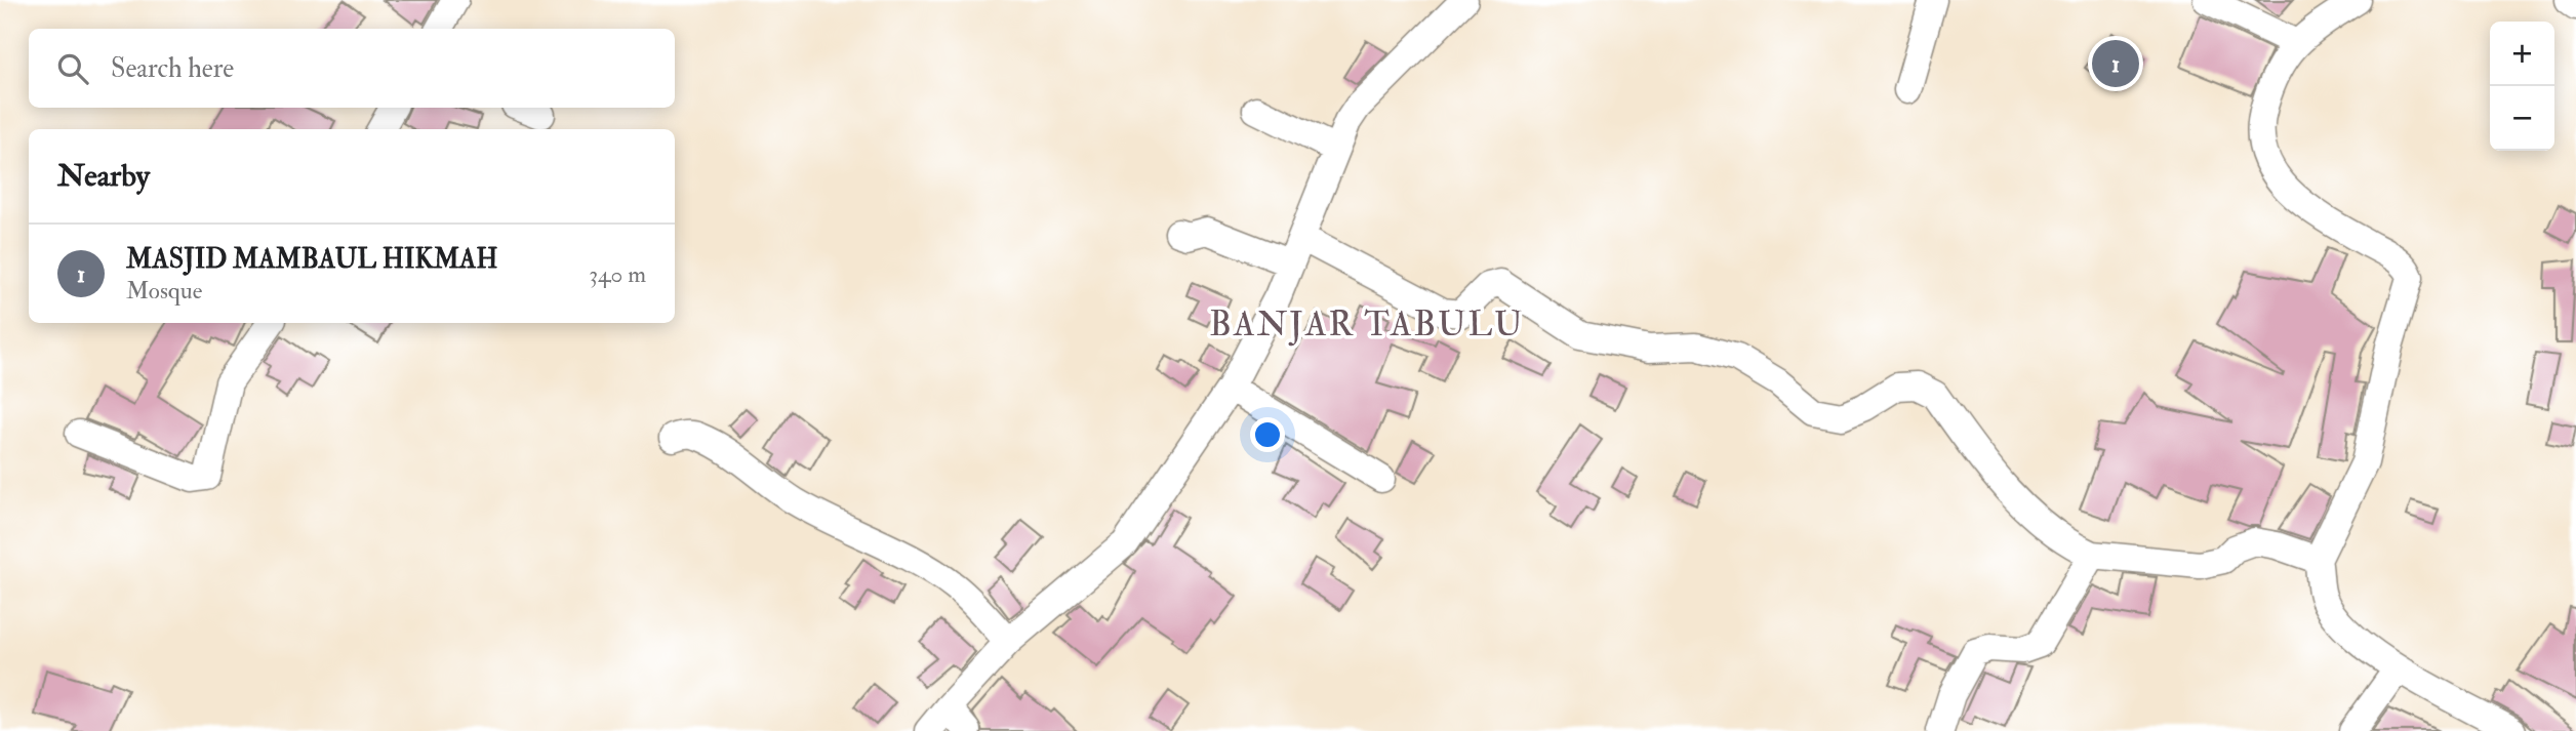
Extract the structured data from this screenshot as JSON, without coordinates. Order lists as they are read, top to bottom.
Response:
{
  "districts": ["BANJAR TABULU"],
  "page": {
    "map_buttons": ["+", "−"],
    "search": "Search here",
    "pins": "1",
    "heading": "Nearby",
    "list": [
      {
        "mark": "1",
        "name": "MASJID MAMBAUL HIKMAH",
        "note": "Mosque",
        "value": "340 m"
      }
    ]
  }
}
